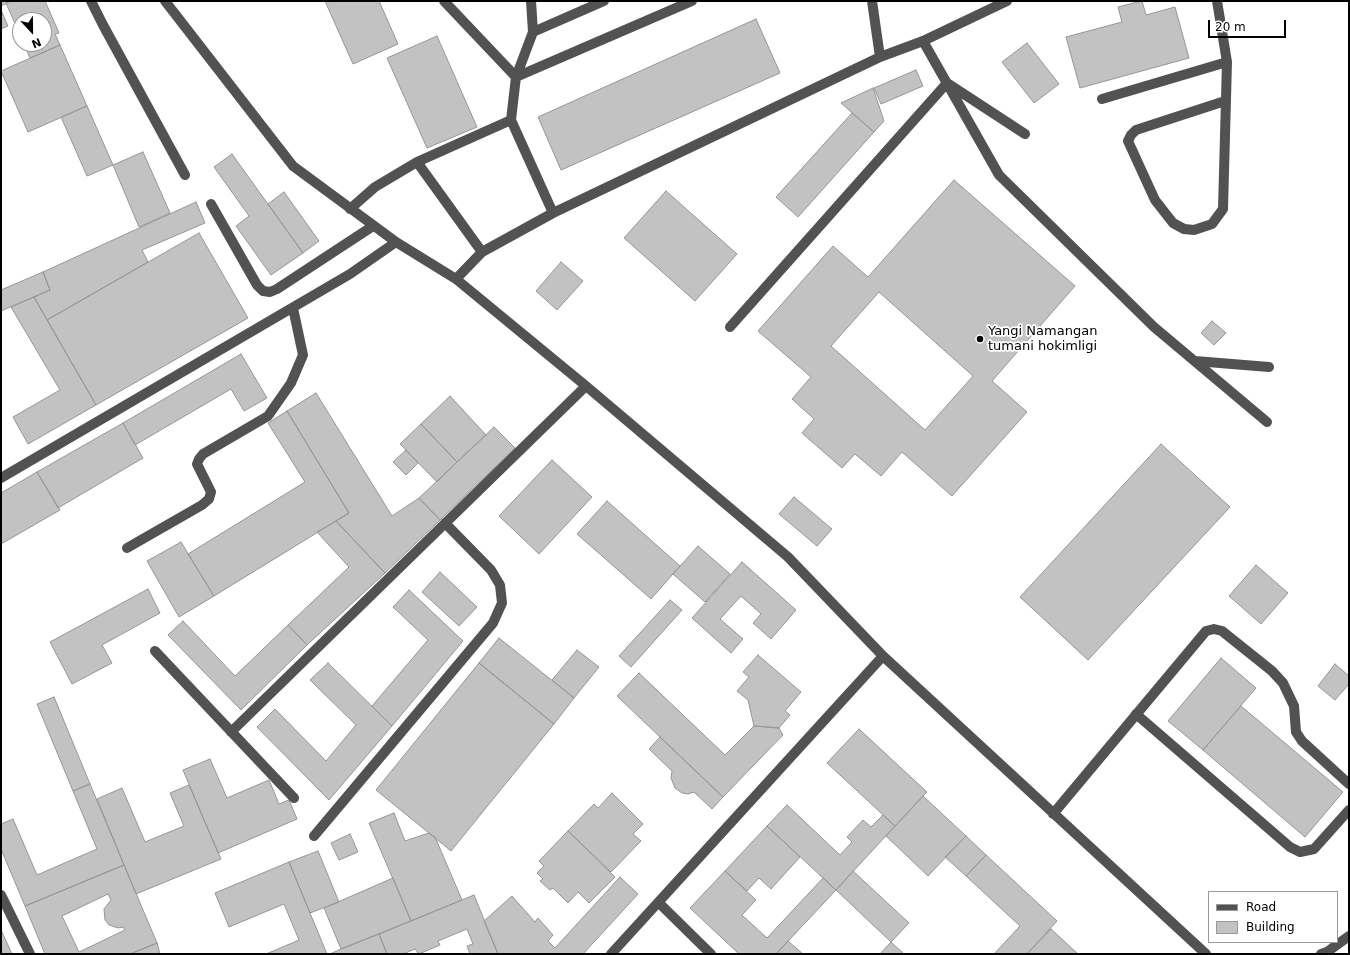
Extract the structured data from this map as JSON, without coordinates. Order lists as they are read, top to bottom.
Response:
{
  "places": ["Yangi Namangan tumani hokimligi"],
  "legend": ["Road", "Building"],
  "scale_bar": "20 m",
  "north": "bottom"
}
